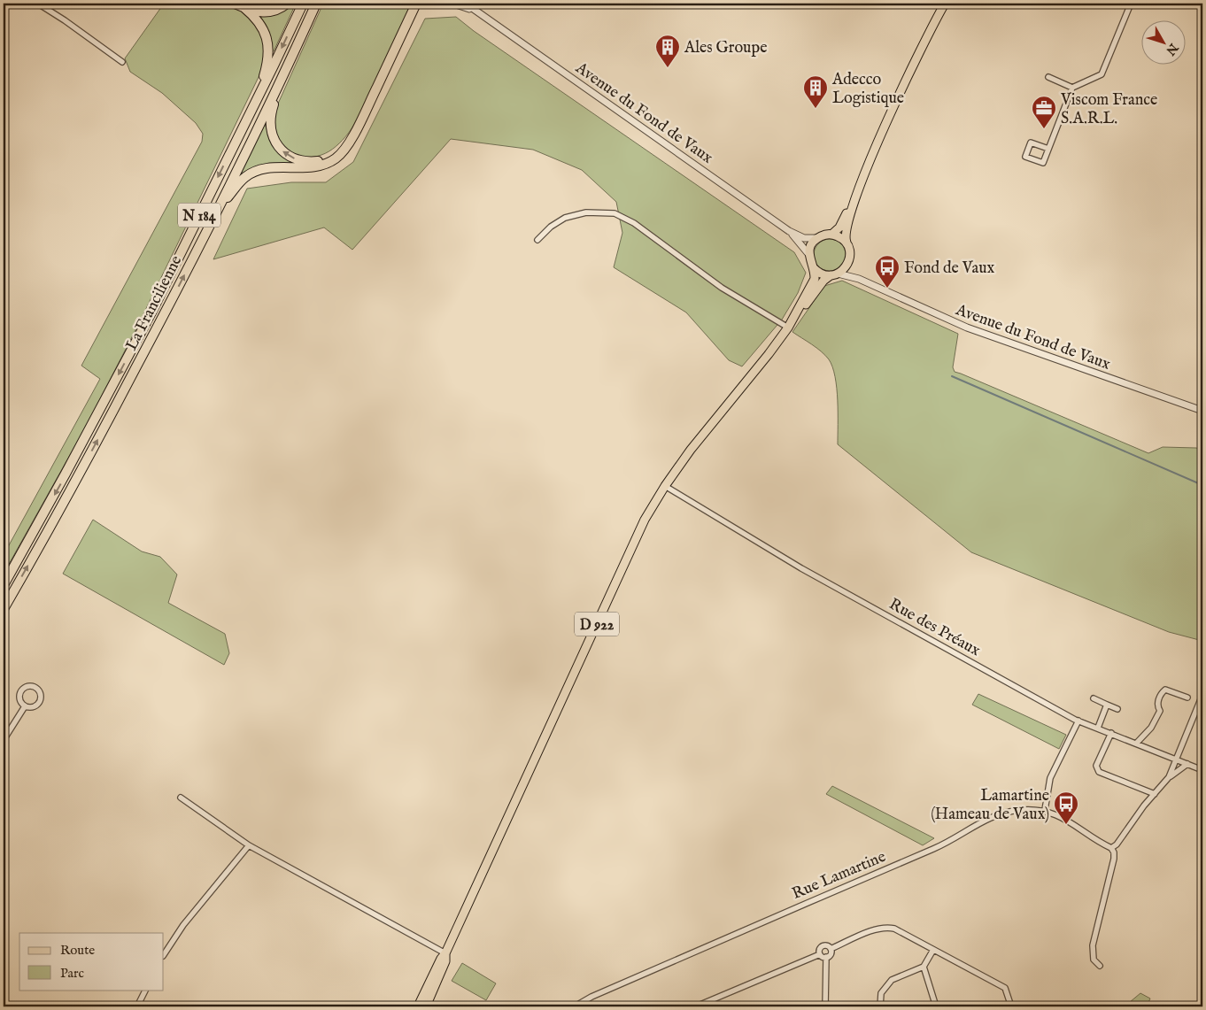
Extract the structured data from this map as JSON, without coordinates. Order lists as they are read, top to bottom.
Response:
{
  "streets": {
    "highway": ["N 184", "La Francilienne"],
    "main road": ["D 922"],
    "street": ["Avenue du Fond de Vaux", "Rue des Préaux", "Rue Lamartine"]
  },
  "crossings": [
    ["Avenue du Fond de Vaux", "D 922"],
    ["D 922", "Rue des Préaux"]
  ],
  "places": {
    "building": ["Ales Groupe", "Adecco Logistique"],
    "office": ["Viscom France S.A.R.L."],
    "bus stop": ["Fond de Vaux", "Lamartine (Hameau de Vaux)"]
  },
  "legend": ["Route", "Parc"],
  "north": "bottom right"
}
